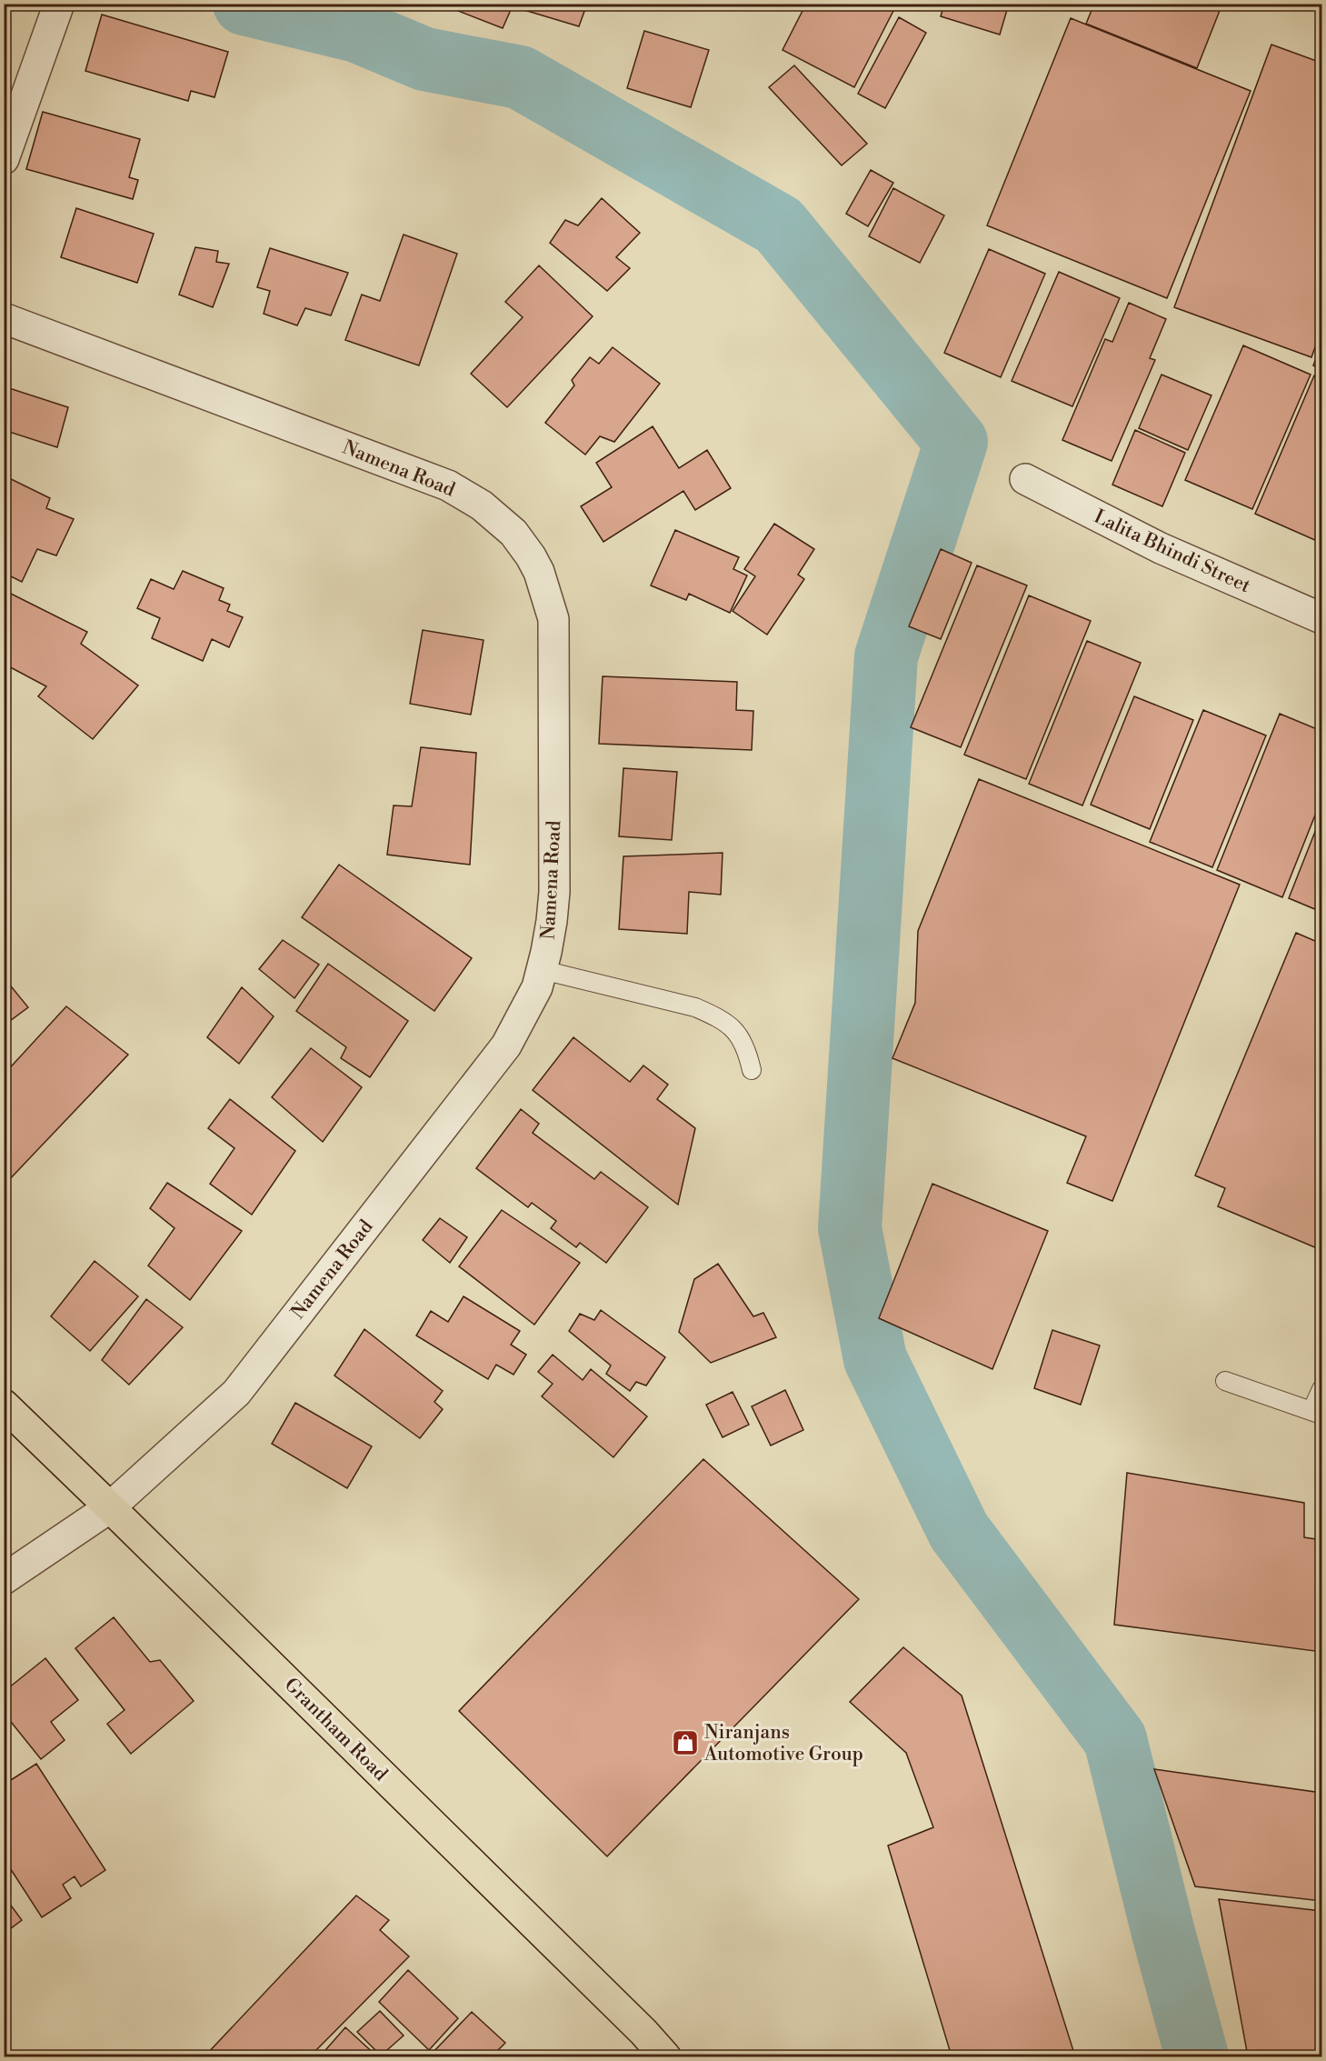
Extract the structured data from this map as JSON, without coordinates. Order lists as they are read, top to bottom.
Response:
{
  "streets": {
    "main road": ["Grantham Road"],
    "street": ["Namena Road", "Lalita Bhindi Street"]
  },
  "crossings": [
    ["Namena Road", "Grantham Road"]
  ],
  "places": {
    "shop": ["Niranjans Automotive Group"]
  }
}
